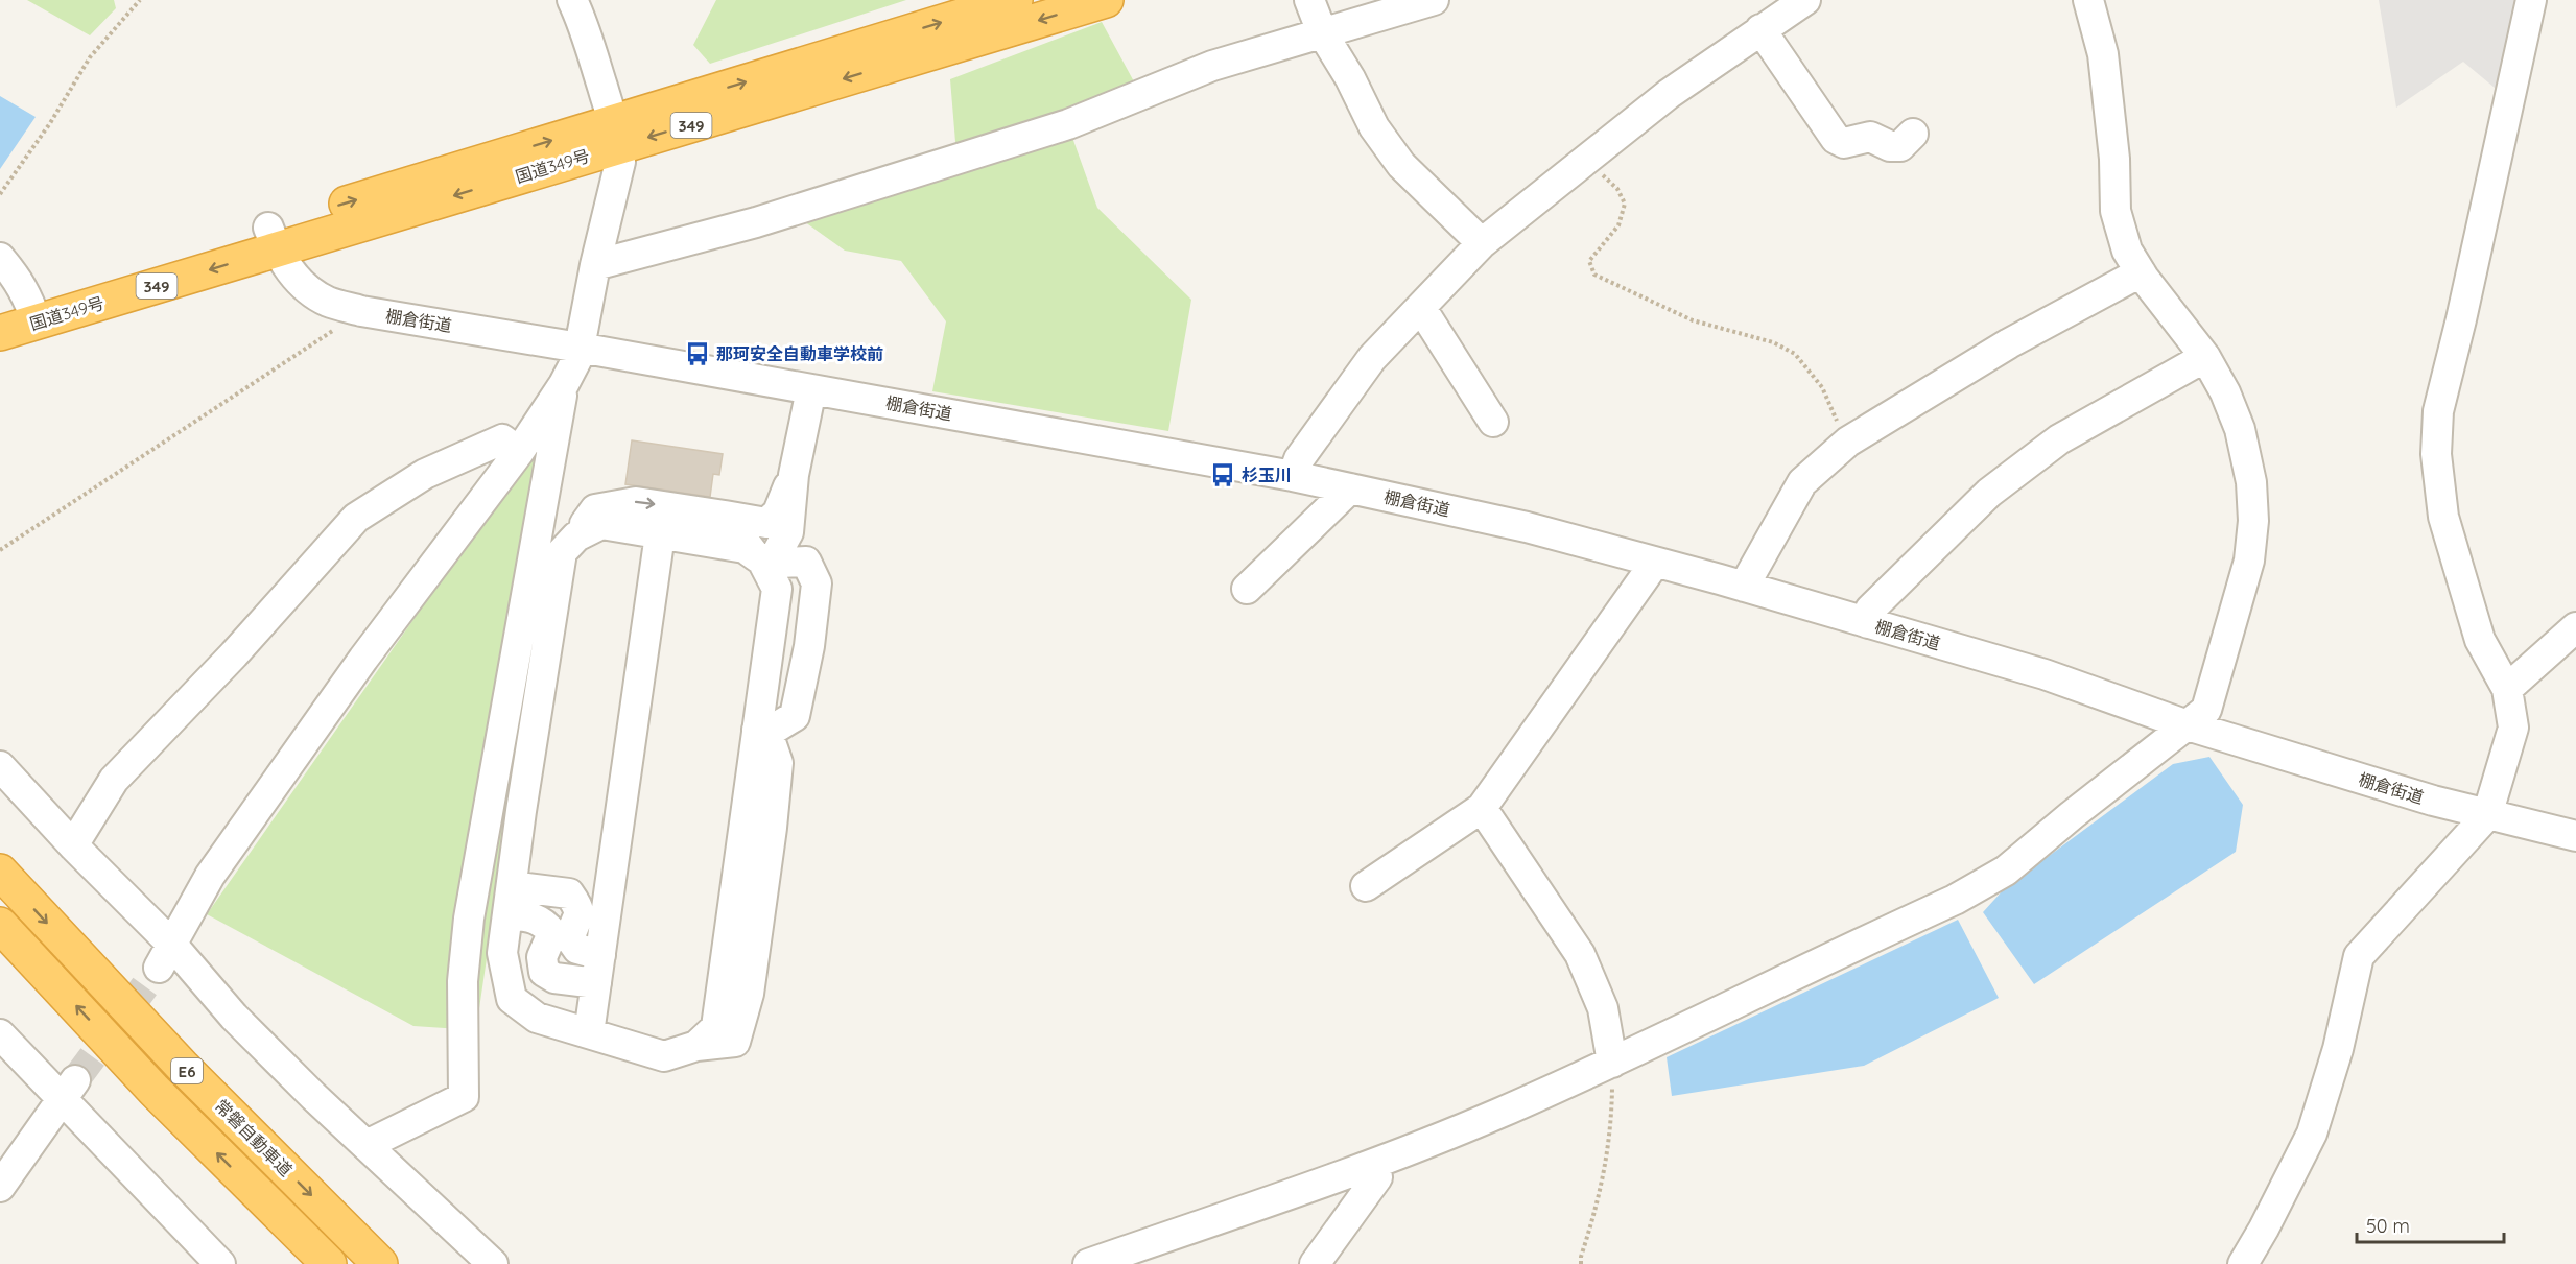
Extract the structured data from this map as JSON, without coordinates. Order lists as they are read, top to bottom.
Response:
{
  "streets": {
    "highway": [
      "349",
      "国道349号",
      "E6",
      "常磐自動車道"
    ],
    "street": ["棚倉街道"]
  },
  "crossings": [
    ["国道349号", "棚倉街道"]
  ],
  "places": {
    "bus stop": ["那珂安全自動車学校前", "杉玉川"]
  },
  "scale_bar": "50 m"
}
